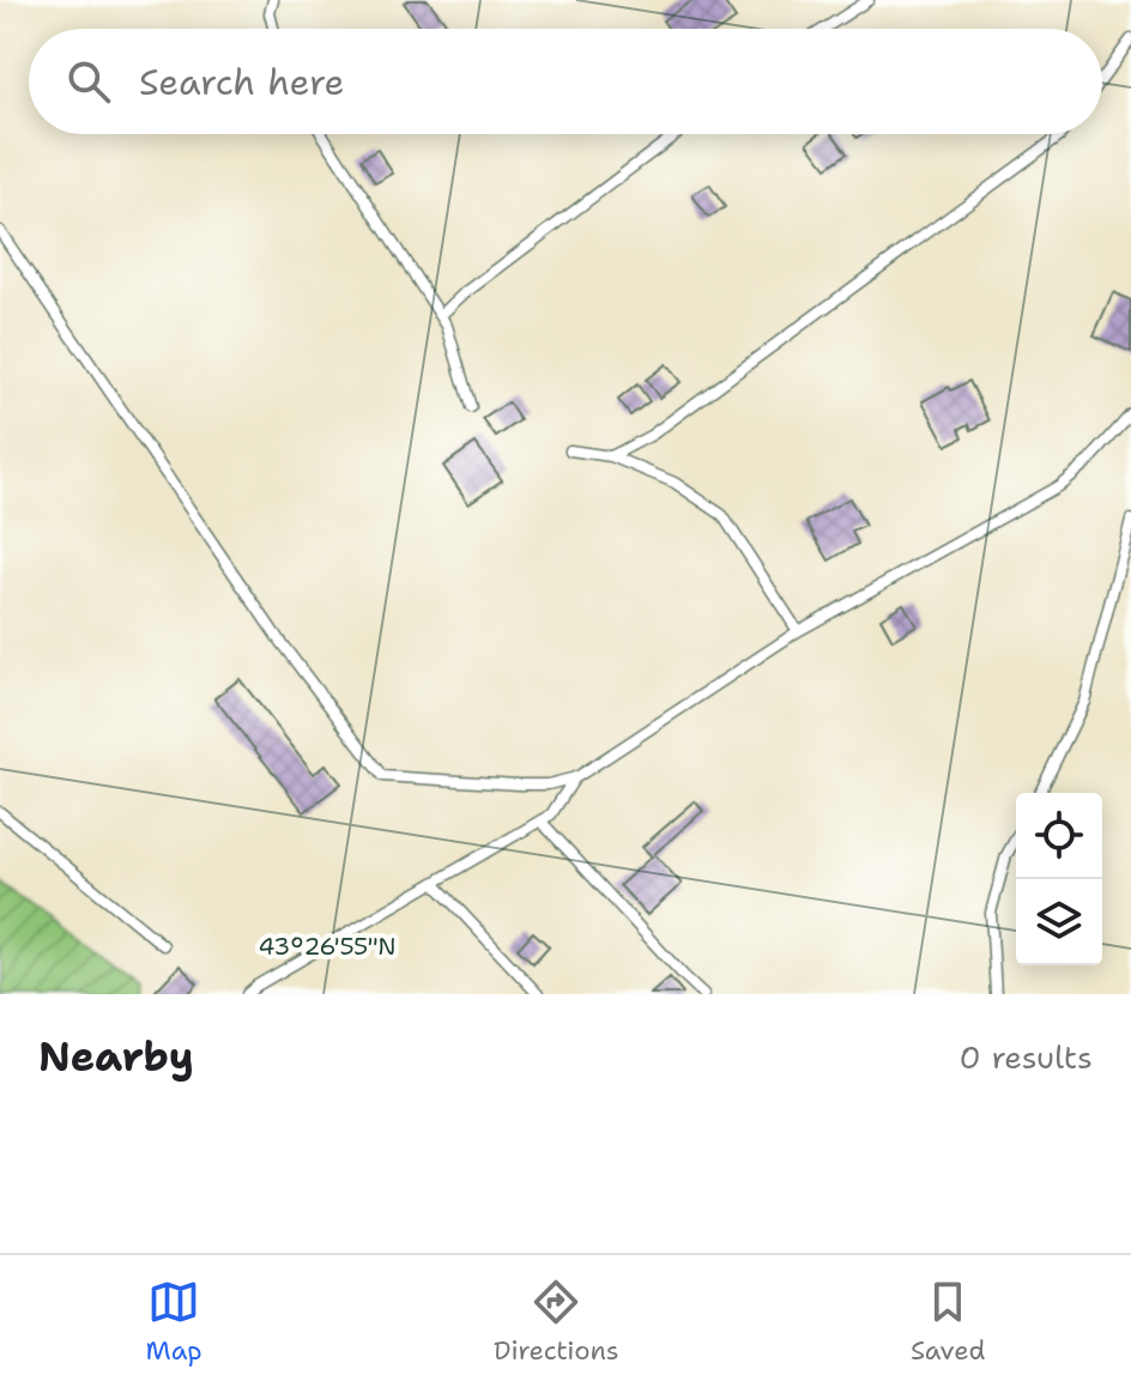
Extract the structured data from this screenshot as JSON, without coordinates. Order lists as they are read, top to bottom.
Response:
{
  "page": {
    "search": "Search here",
    "heading": ["Nearby", "0 results"],
    "nav": ["Map", "Directions", "Saved"]
  },
  "coordinates": ["43°26'55\"N"]
}
